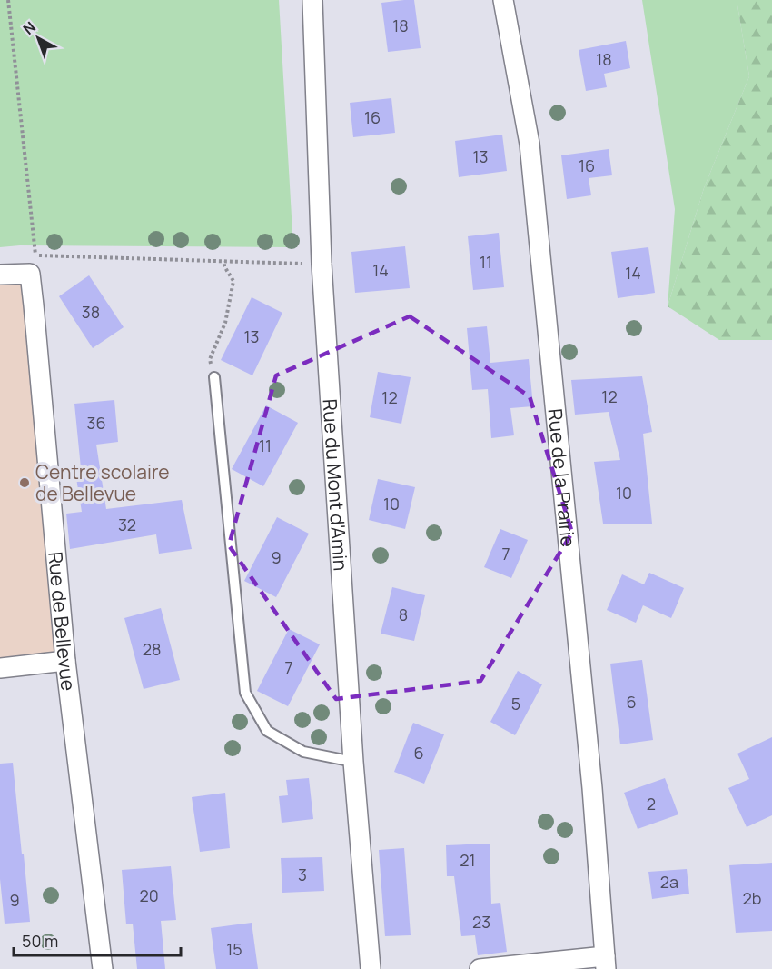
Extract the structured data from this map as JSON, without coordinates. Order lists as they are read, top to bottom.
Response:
{
  "streets": {
    "street": ["Rue de la Prairie", "Rue du Mont d'Amin", "Rue de Bellevue"]
  },
  "places": ["Centre scolaire de Bellevue"],
  "house_numbers": [
    "18",
    "18",
    "16",
    "13",
    "16",
    "11",
    "14",
    "14",
    "38",
    "13",
    "12",
    "12",
    "36",
    "11",
    "10",
    "10",
    "32",
    "7",
    "9",
    "8",
    "28",
    "7",
    "6",
    "5",
    "6",
    "2",
    "21",
    "3",
    "2a",
    "20",
    "2b",
    "9",
    "23",
    "15"
  ],
  "scale_bar": "50 m",
  "north": "top left"
}
